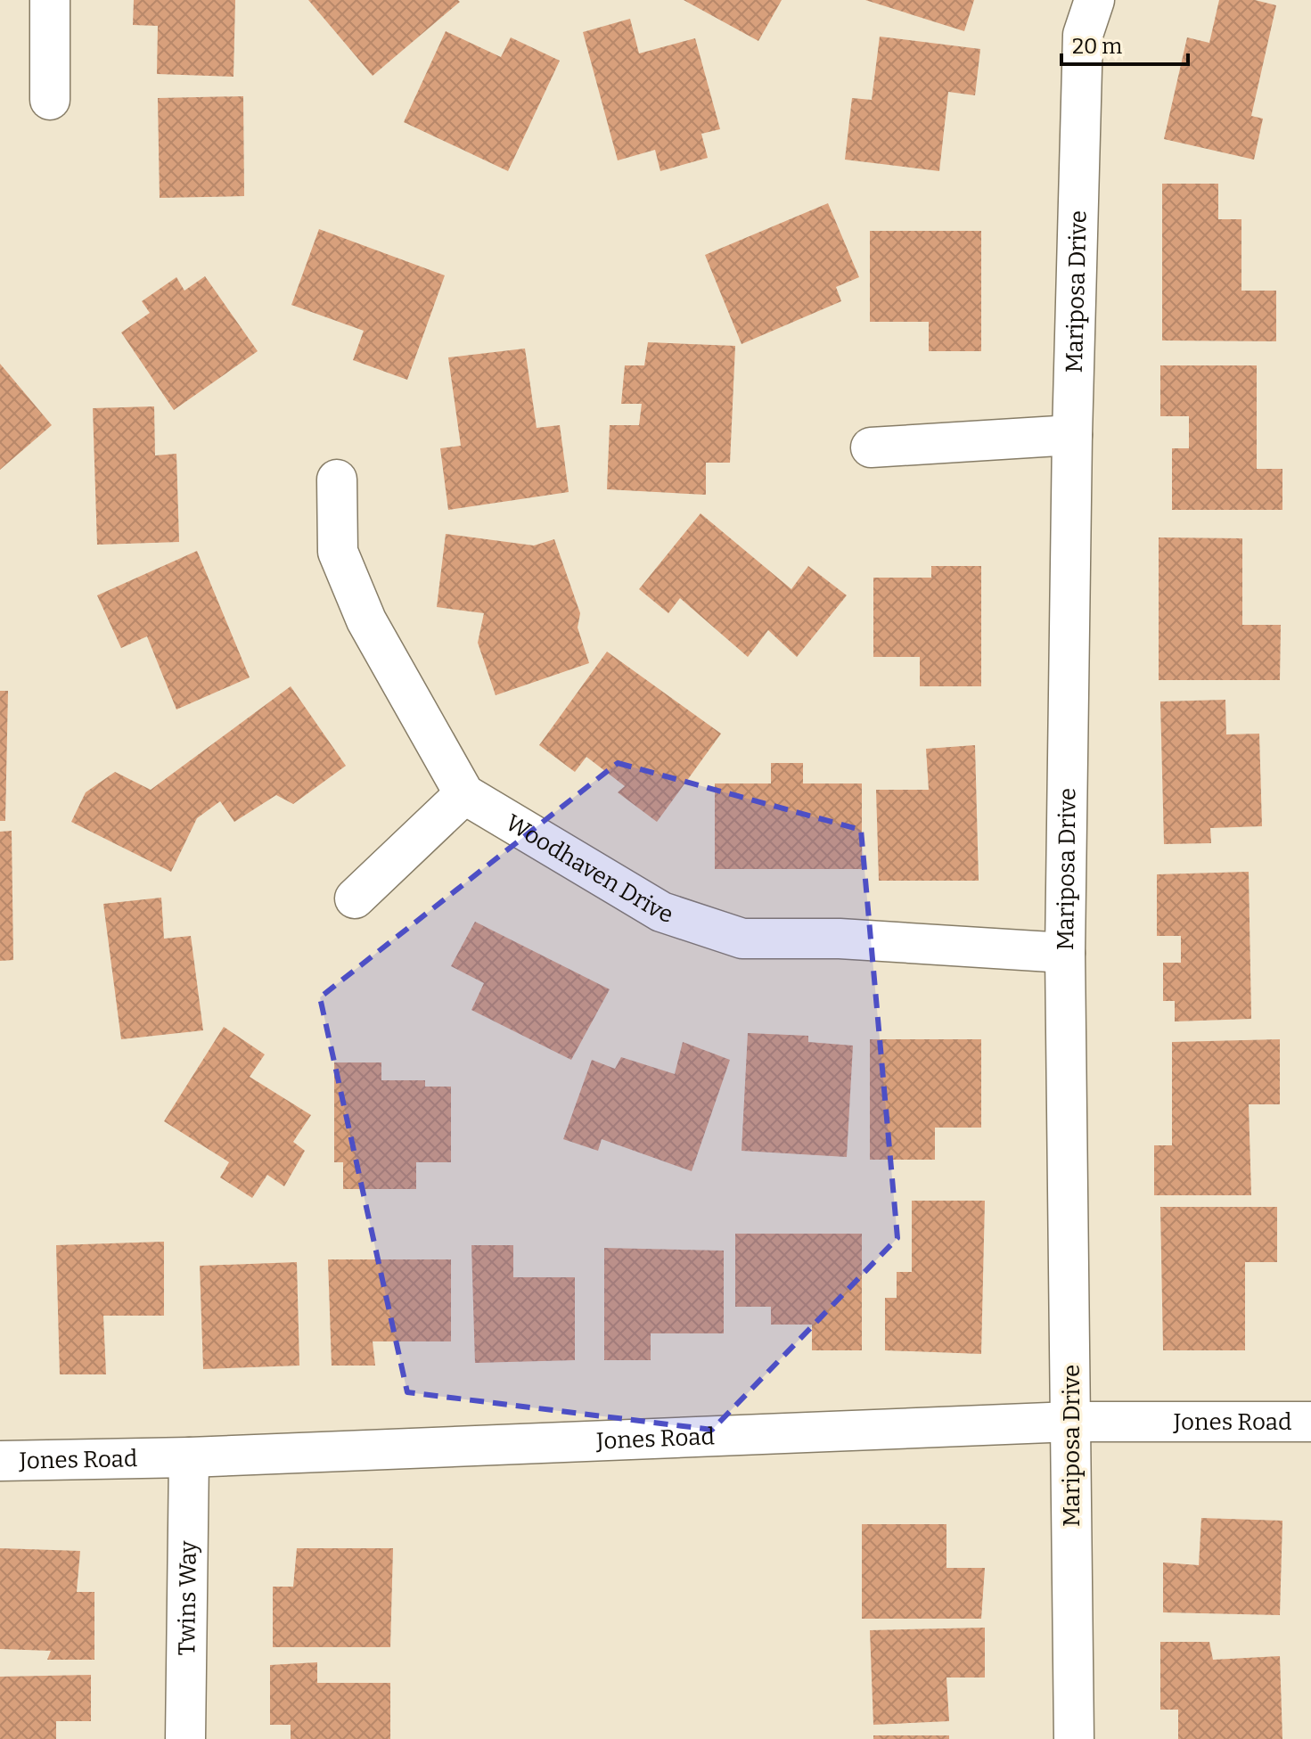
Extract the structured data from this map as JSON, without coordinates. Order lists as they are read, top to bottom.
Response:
{
  "streets": {
    "street": [
      "Mariposa Drive",
      "Woodhaven Drive",
      "Jones Road",
      "Twins Way"
    ]
  },
  "crossings": [
    ["Mariposa Drive", "Woodhaven Drive"],
    ["Mariposa Drive", "Jones Road"],
    ["Jones Road", "Twins Way"]
  ],
  "scale_bar": "20 m"
}
